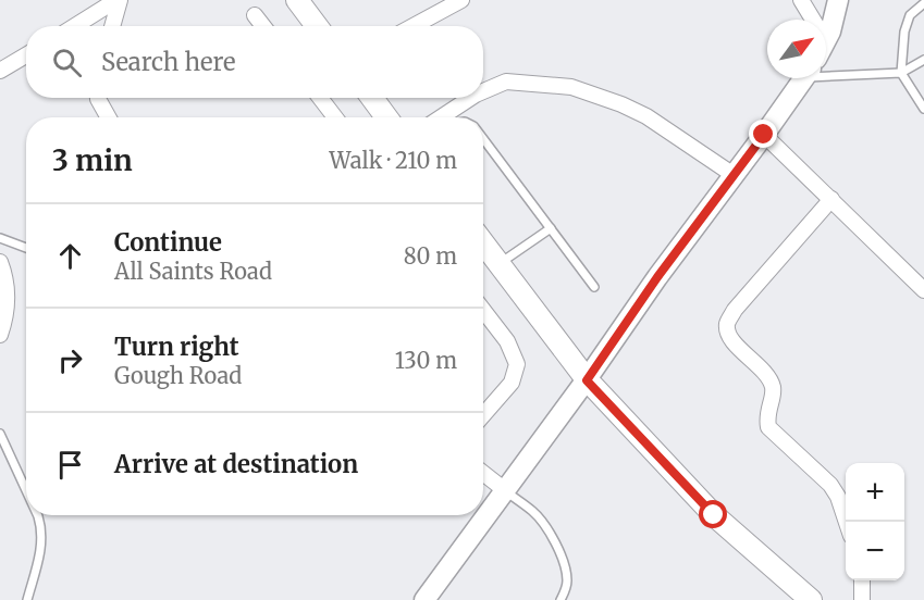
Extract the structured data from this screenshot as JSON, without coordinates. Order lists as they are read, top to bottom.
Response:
{
  "north": "top right",
  "page": {
    "search": "Search here",
    "heading": ["3 min", "Walk · 210 m"],
    "list": [
      ["Continue", "All Saints Road", "80 m"],
      ["Turn right", "Gough Road", "130 m"],
      "Arrive at destination"
    ],
    "map_buttons": ["+", "−"]
  }
}
